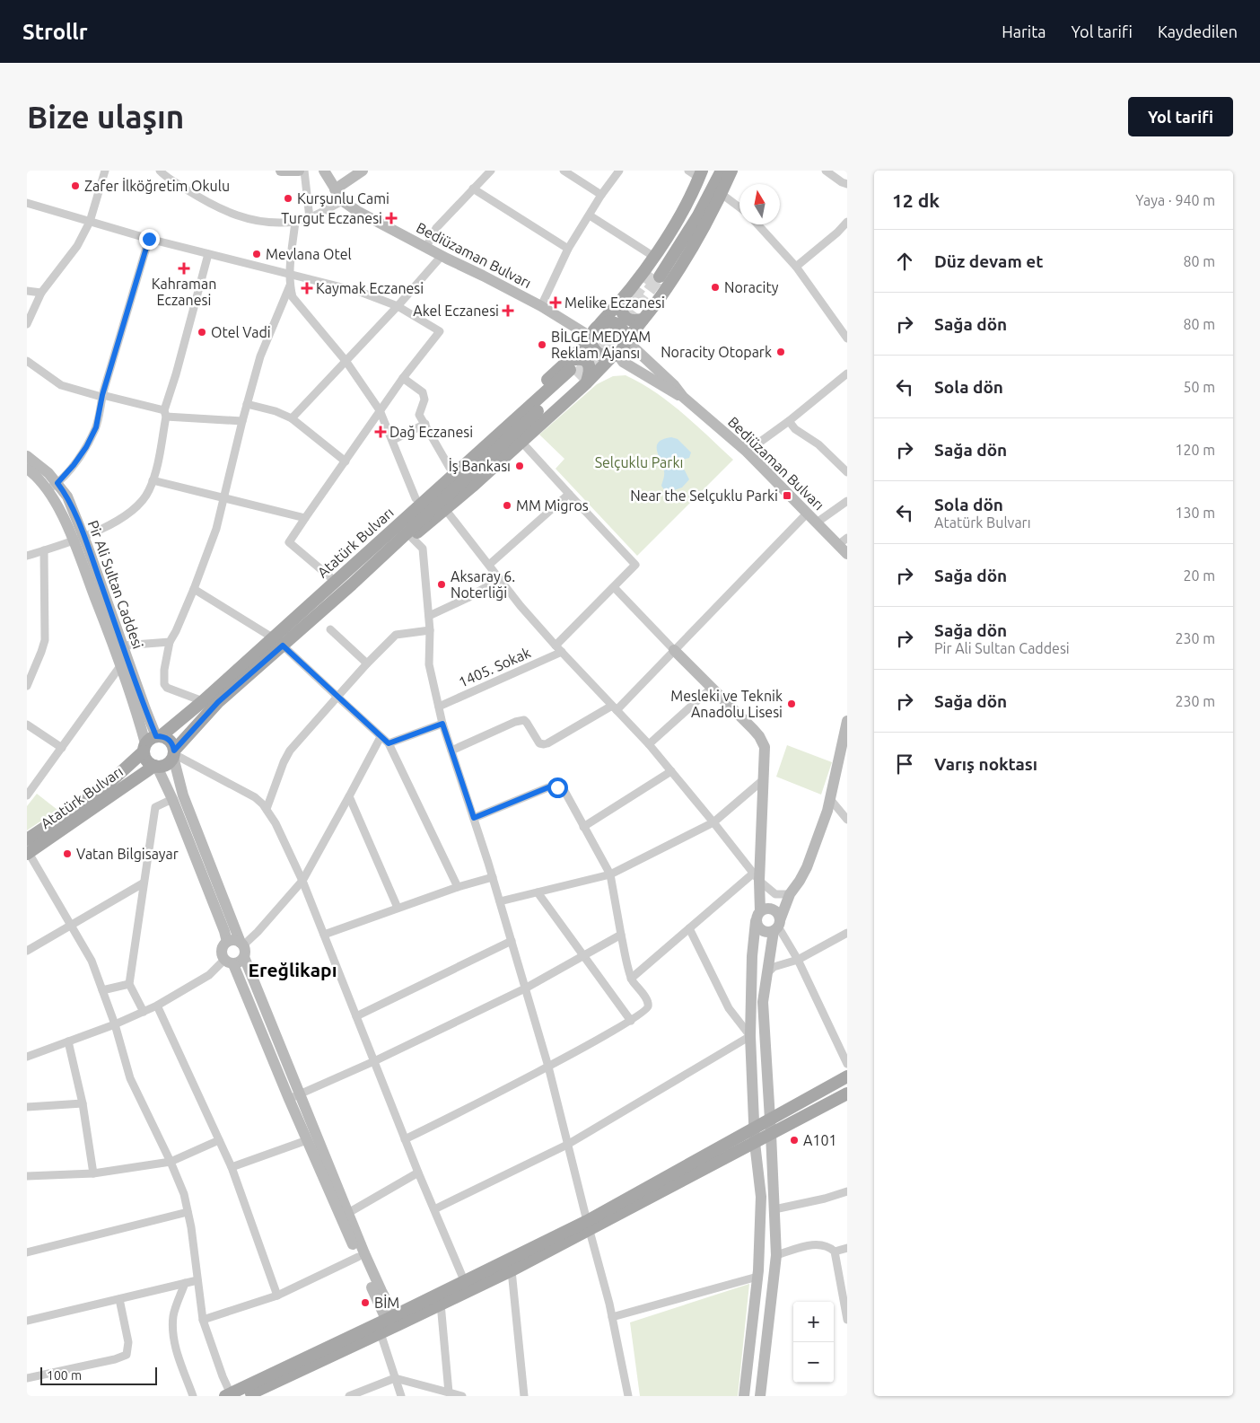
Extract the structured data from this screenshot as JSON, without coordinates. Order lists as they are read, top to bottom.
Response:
{
  "streets": {
    "main road": ["Bediüzaman Bulvarı", "Atatürk Bulvarı", "Pir Ali Sultan Caddesi"],
    "street": ["1405. Sokak"]
  },
  "crossings": [
    ["Atatürk Bulvarı", "Pir Ali Sultan Caddesi"]
  ],
  "districts": ["Ereğlikapı"],
  "parks": ["Selçuklu Parkı"],
  "places": {
    "other": [
      "Zafer İlköğretim Okulu",
      "Kurşunlu Cami",
      "Mevlana Otel",
      "Noracity",
      "Otel Vadi",
      "BİLGE MEDYAM Reklam Ajansı",
      "Noracity Otopark",
      "İş Bankası",
      "MM Migros",
      "Aksaray 6. Noterliği",
      "Mesleki ve Teknik Anadolu Lisesi",
      "Vatan Bilgisayar",
      "A101",
      "BİM"
    ],
    "health": [
      "Turgut Eczanesi",
      "Kahraman Eczanesi",
      "Kaymak Eczanesi",
      "Melike Eczanesi",
      "Akel Eczanesi",
      "Dağ Eczanesi"
    ],
    "transit": ["Near the Selçuklu Parki"]
  },
  "scale_bar": "100 m",
  "north": "top",
  "page": {
    "header": "Strollr",
    "nav": ["Harita", "Yol tarifi", "Kaydedilen"],
    "buttons": "Yol tarifi",
    "title": "Bize ulaşın",
    "heading": ["12 dk", "Yaya · 940 m"],
    "list": [
      ["Düz devam et", "80 m"],
      ["Sağa dön", "80 m"],
      ["Sola dön", "50 m"],
      ["Sağa dön", "120 m"],
      ["Sola dön", "Atatürk Bulvarı", "130 m"],
      ["Sağa dön", "20 m"],
      ["Sağa dön", "Pir Ali Sultan Caddesi", "230 m"],
      ["Sağa dön", "230 m"],
      "Varış noktası"
    ],
    "map_buttons": ["+", "−"],
    "scale": "100 m"
  }
}
